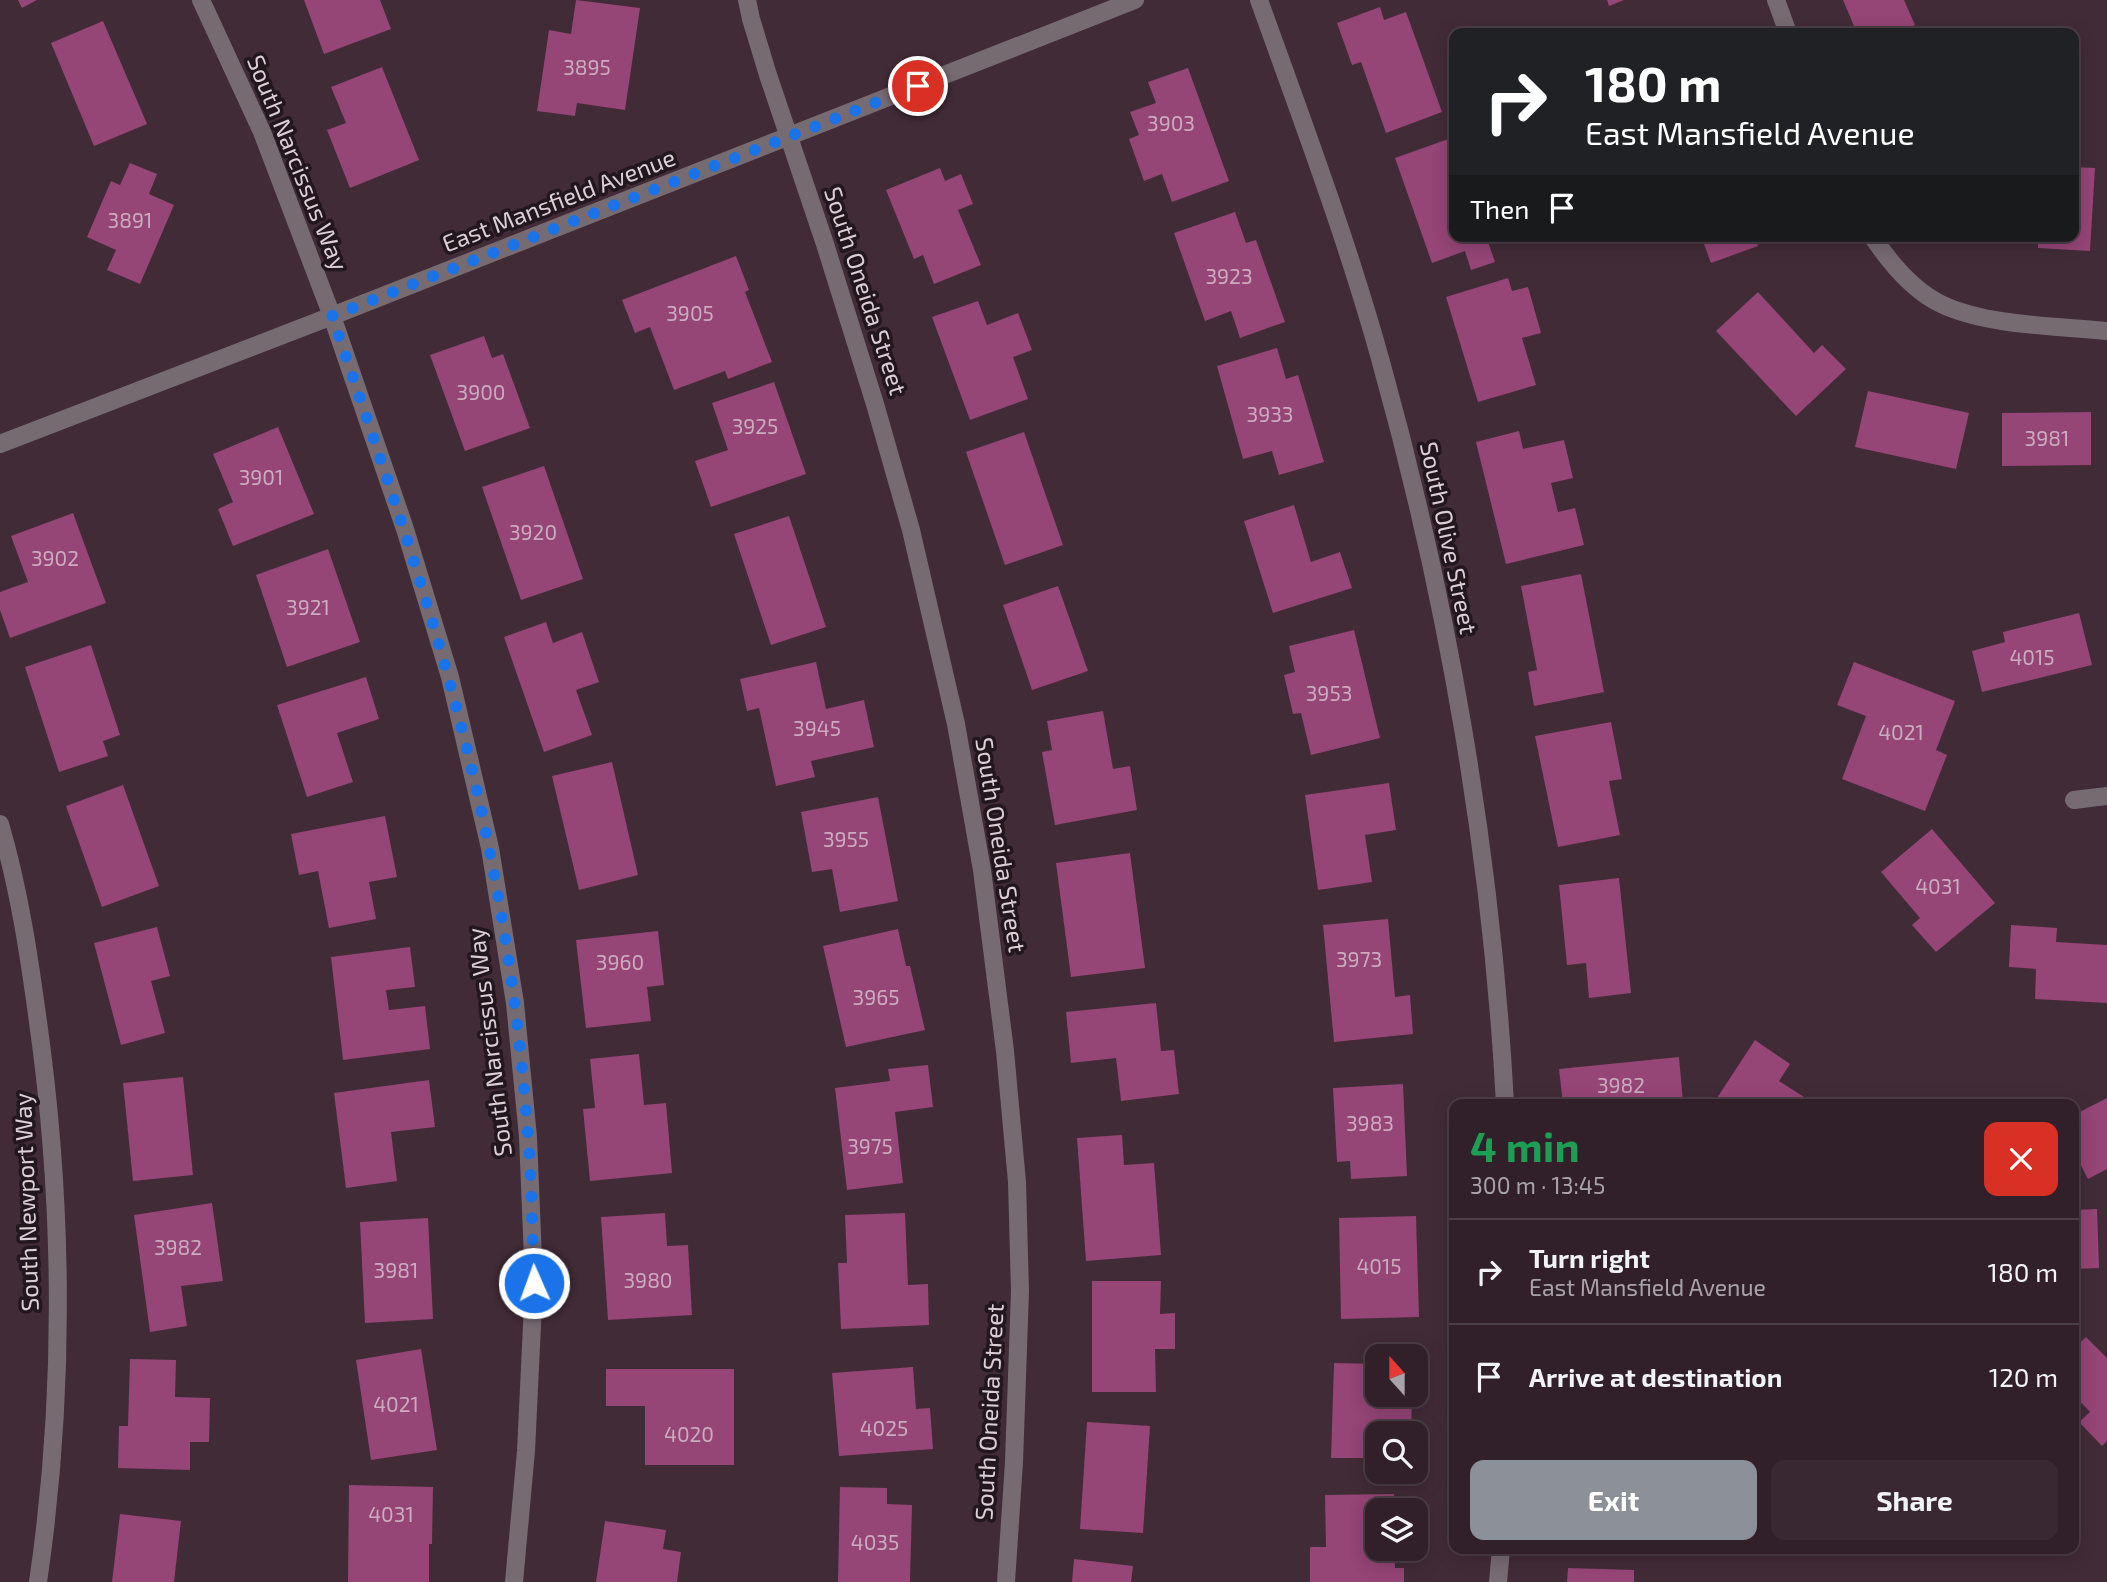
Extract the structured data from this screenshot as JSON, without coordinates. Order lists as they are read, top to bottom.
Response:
{
  "streets": {
    "street": [
      "South Narcissus Way",
      "East Mansfield Avenue",
      "South Oneida Street",
      "South Olive Street",
      "South Newport Way"
    ]
  },
  "crossings": [
    ["South Narcissus Way", "East Mansfield Avenue"],
    ["East Mansfield Avenue", "South Oneida Street"]
  ],
  "house_numbers": [
    "3895",
    "3903",
    "3891",
    "3923",
    "3905",
    "3900",
    "3933",
    "3925",
    "3981",
    "3901",
    "3920",
    "3902",
    "3921",
    "4015",
    "3953",
    "3945",
    "4021",
    "3955",
    "4031",
    "3973",
    "3960",
    "3965",
    "3982",
    "3983",
    "3975",
    "3982",
    "4015",
    "3981",
    "3980",
    "4021",
    "4025",
    "4020",
    "4031",
    "4035"
  ],
  "north": "top",
  "page": {
    "turn": ["180 m", "East Mansfield Avenue"],
    "then": "Then",
    "heading": ["4 min", "300 m · 13:45"],
    "list": [
      {
        "name": "Turn right",
        "note": "East Mansfield Avenue",
        "value": "180 m"
      },
      {
        "name": "Arrive at destination",
        "value": "120 m"
      }
    ],
    "buttons": ["Exit", "Share"]
  }
}
